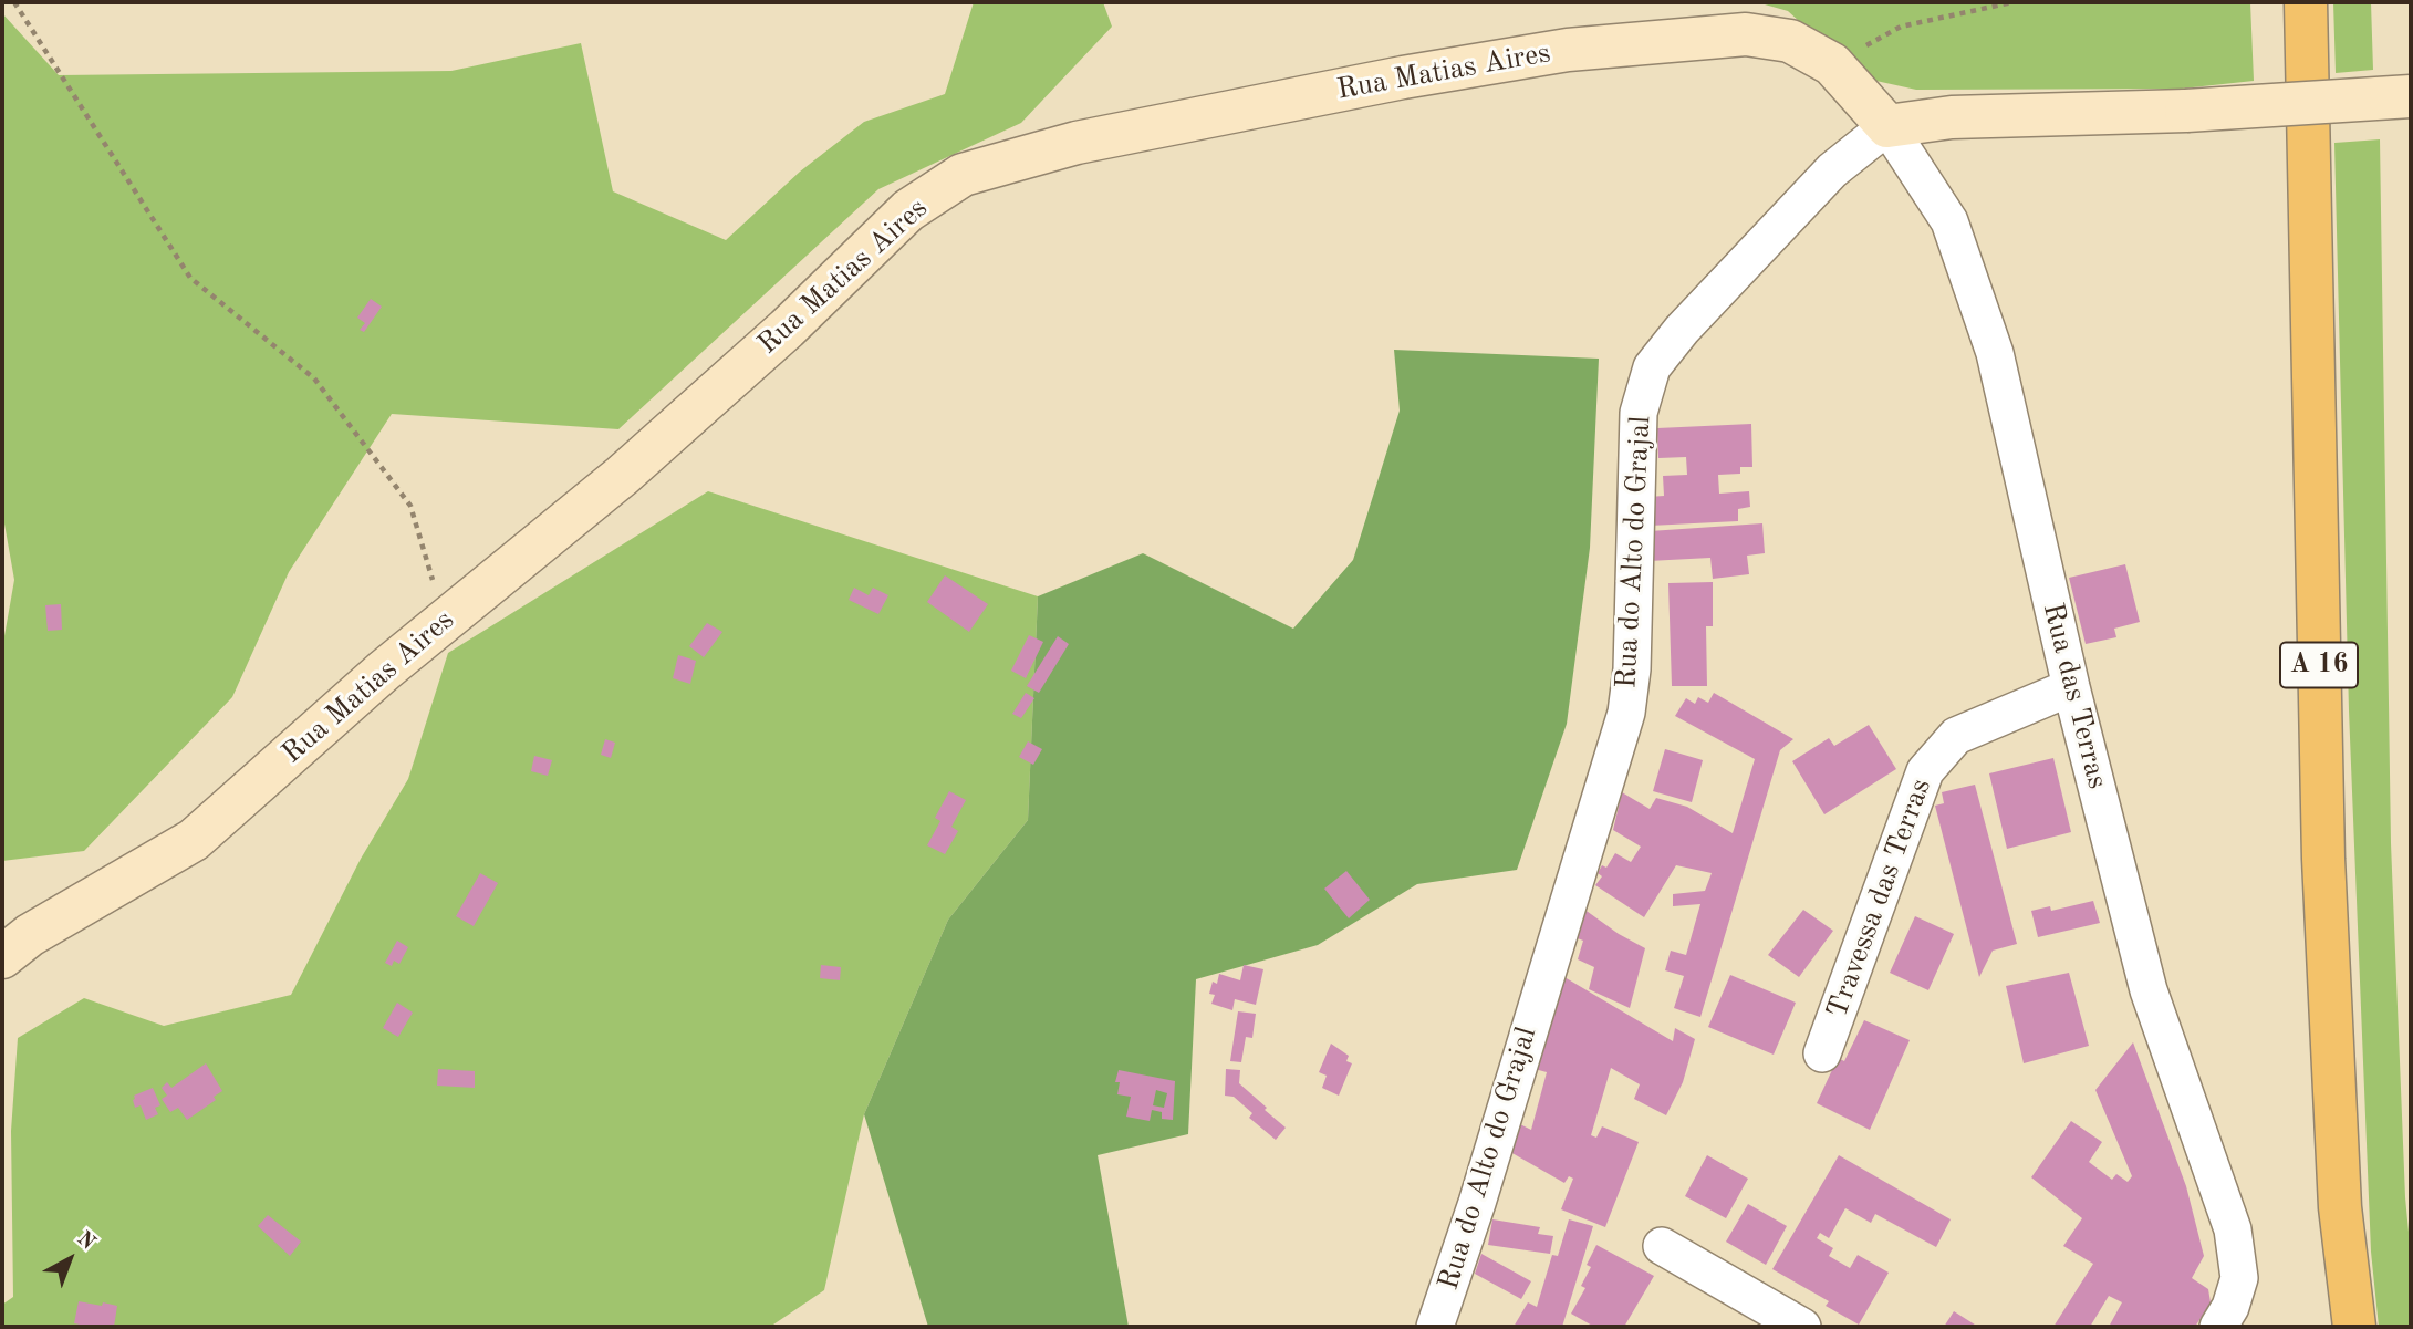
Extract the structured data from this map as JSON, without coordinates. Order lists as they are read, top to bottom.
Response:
{
  "streets": {
    "highway": ["A 16"],
    "street": [
      "Rua Matias Aires",
      "Rua do Alto do Grajal",
      "Rua das Terras",
      "Travessa das Terras"
    ]
  },
  "crossings": [
    ["Rua Matias Aires", "Rua do Alto do Grajal"],
    ["Rua Matias Aires", "Rua das Terras"],
    ["Rua do Alto do Grajal", "Rua das Terras"],
    ["Rua das Terras", "Travessa das Terras"]
  ],
  "north": "top right"
}
